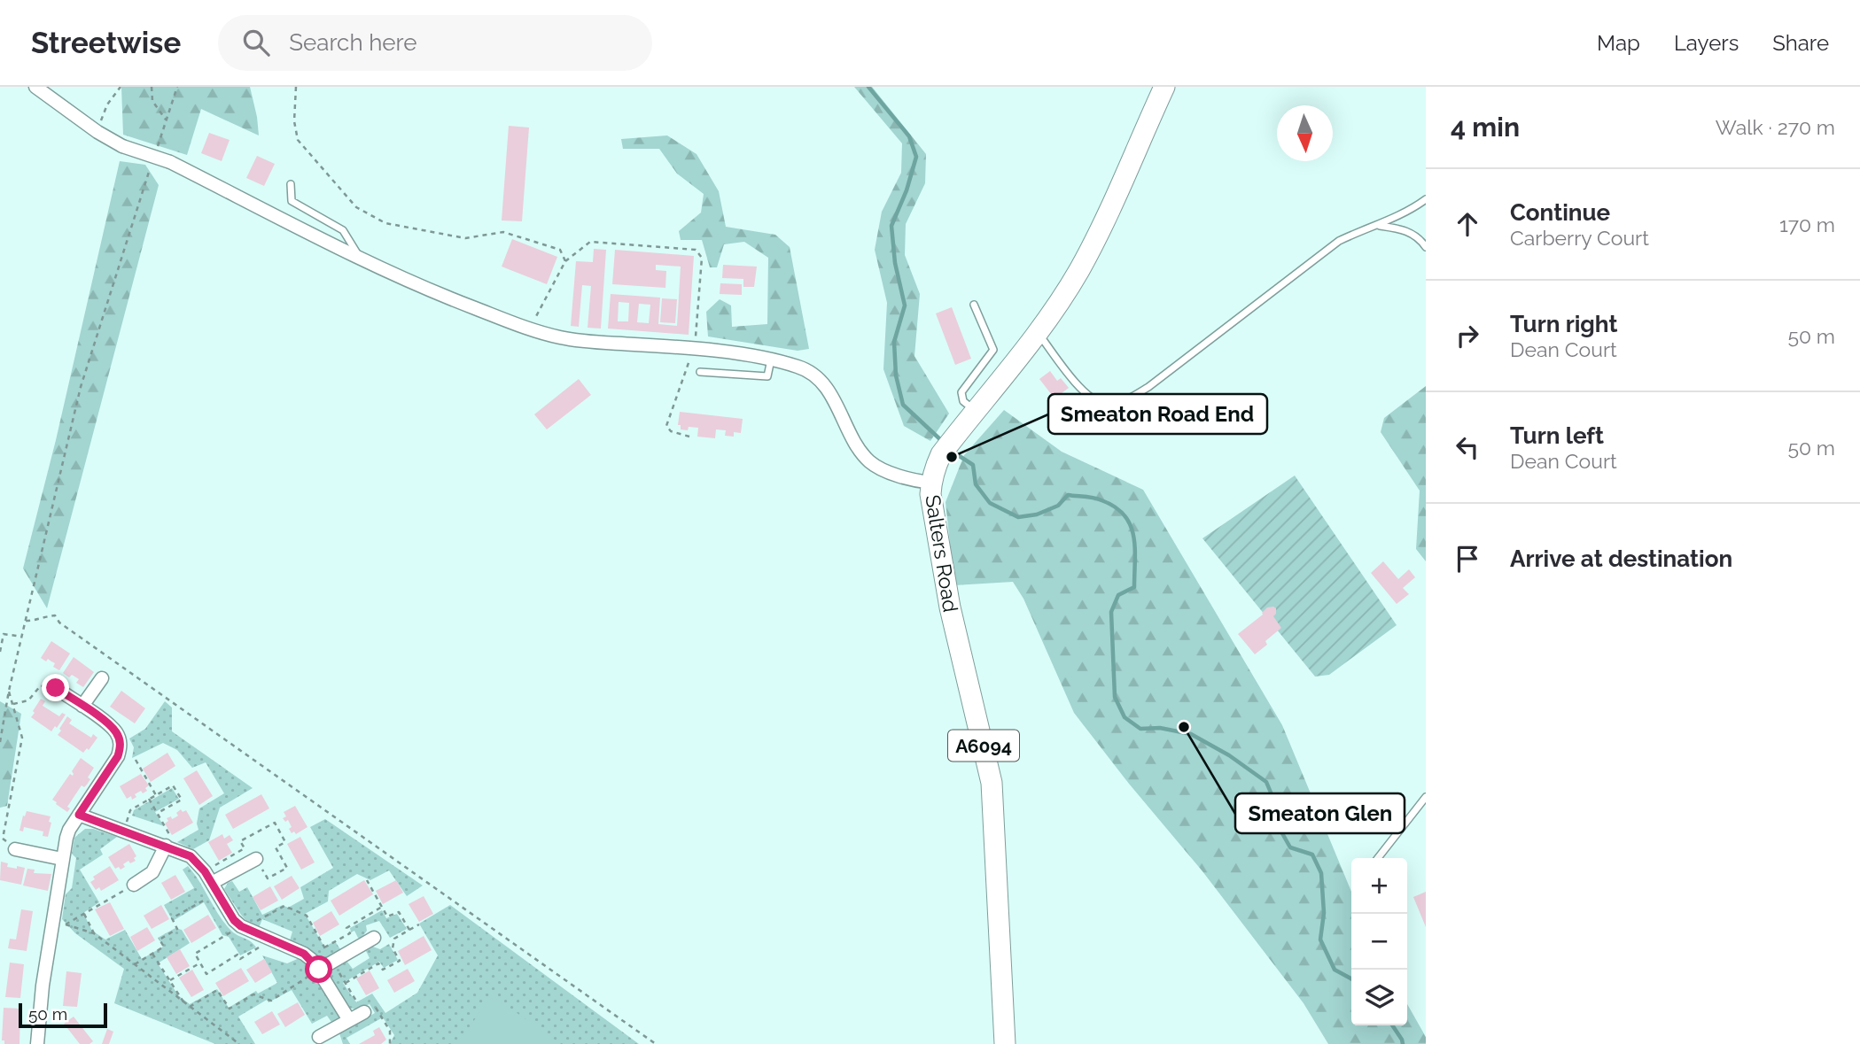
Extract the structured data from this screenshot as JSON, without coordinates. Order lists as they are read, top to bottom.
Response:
{
  "streets": {
    "main road": ["Salters Road", "A6094"]
  },
  "places": ["Smeaton Road End", "Smeaton Glen"],
  "scale_bar": "50 m",
  "north": "bottom",
  "page": {
    "header": "Streetwise",
    "search": "Search here",
    "nav": ["Map", "Layers", "Share"],
    "heading": ["4 min", "Walk · 270 m"],
    "list": [
      ["Continue", "Carberry Court", "170 m"],
      ["Turn right", "Dean Court", "50 m"],
      ["Turn left", "Dean Court", "50 m"],
      "Arrive at destination"
    ],
    "map_buttons": ["+", "−"],
    "scale": "50 m"
  }
}
